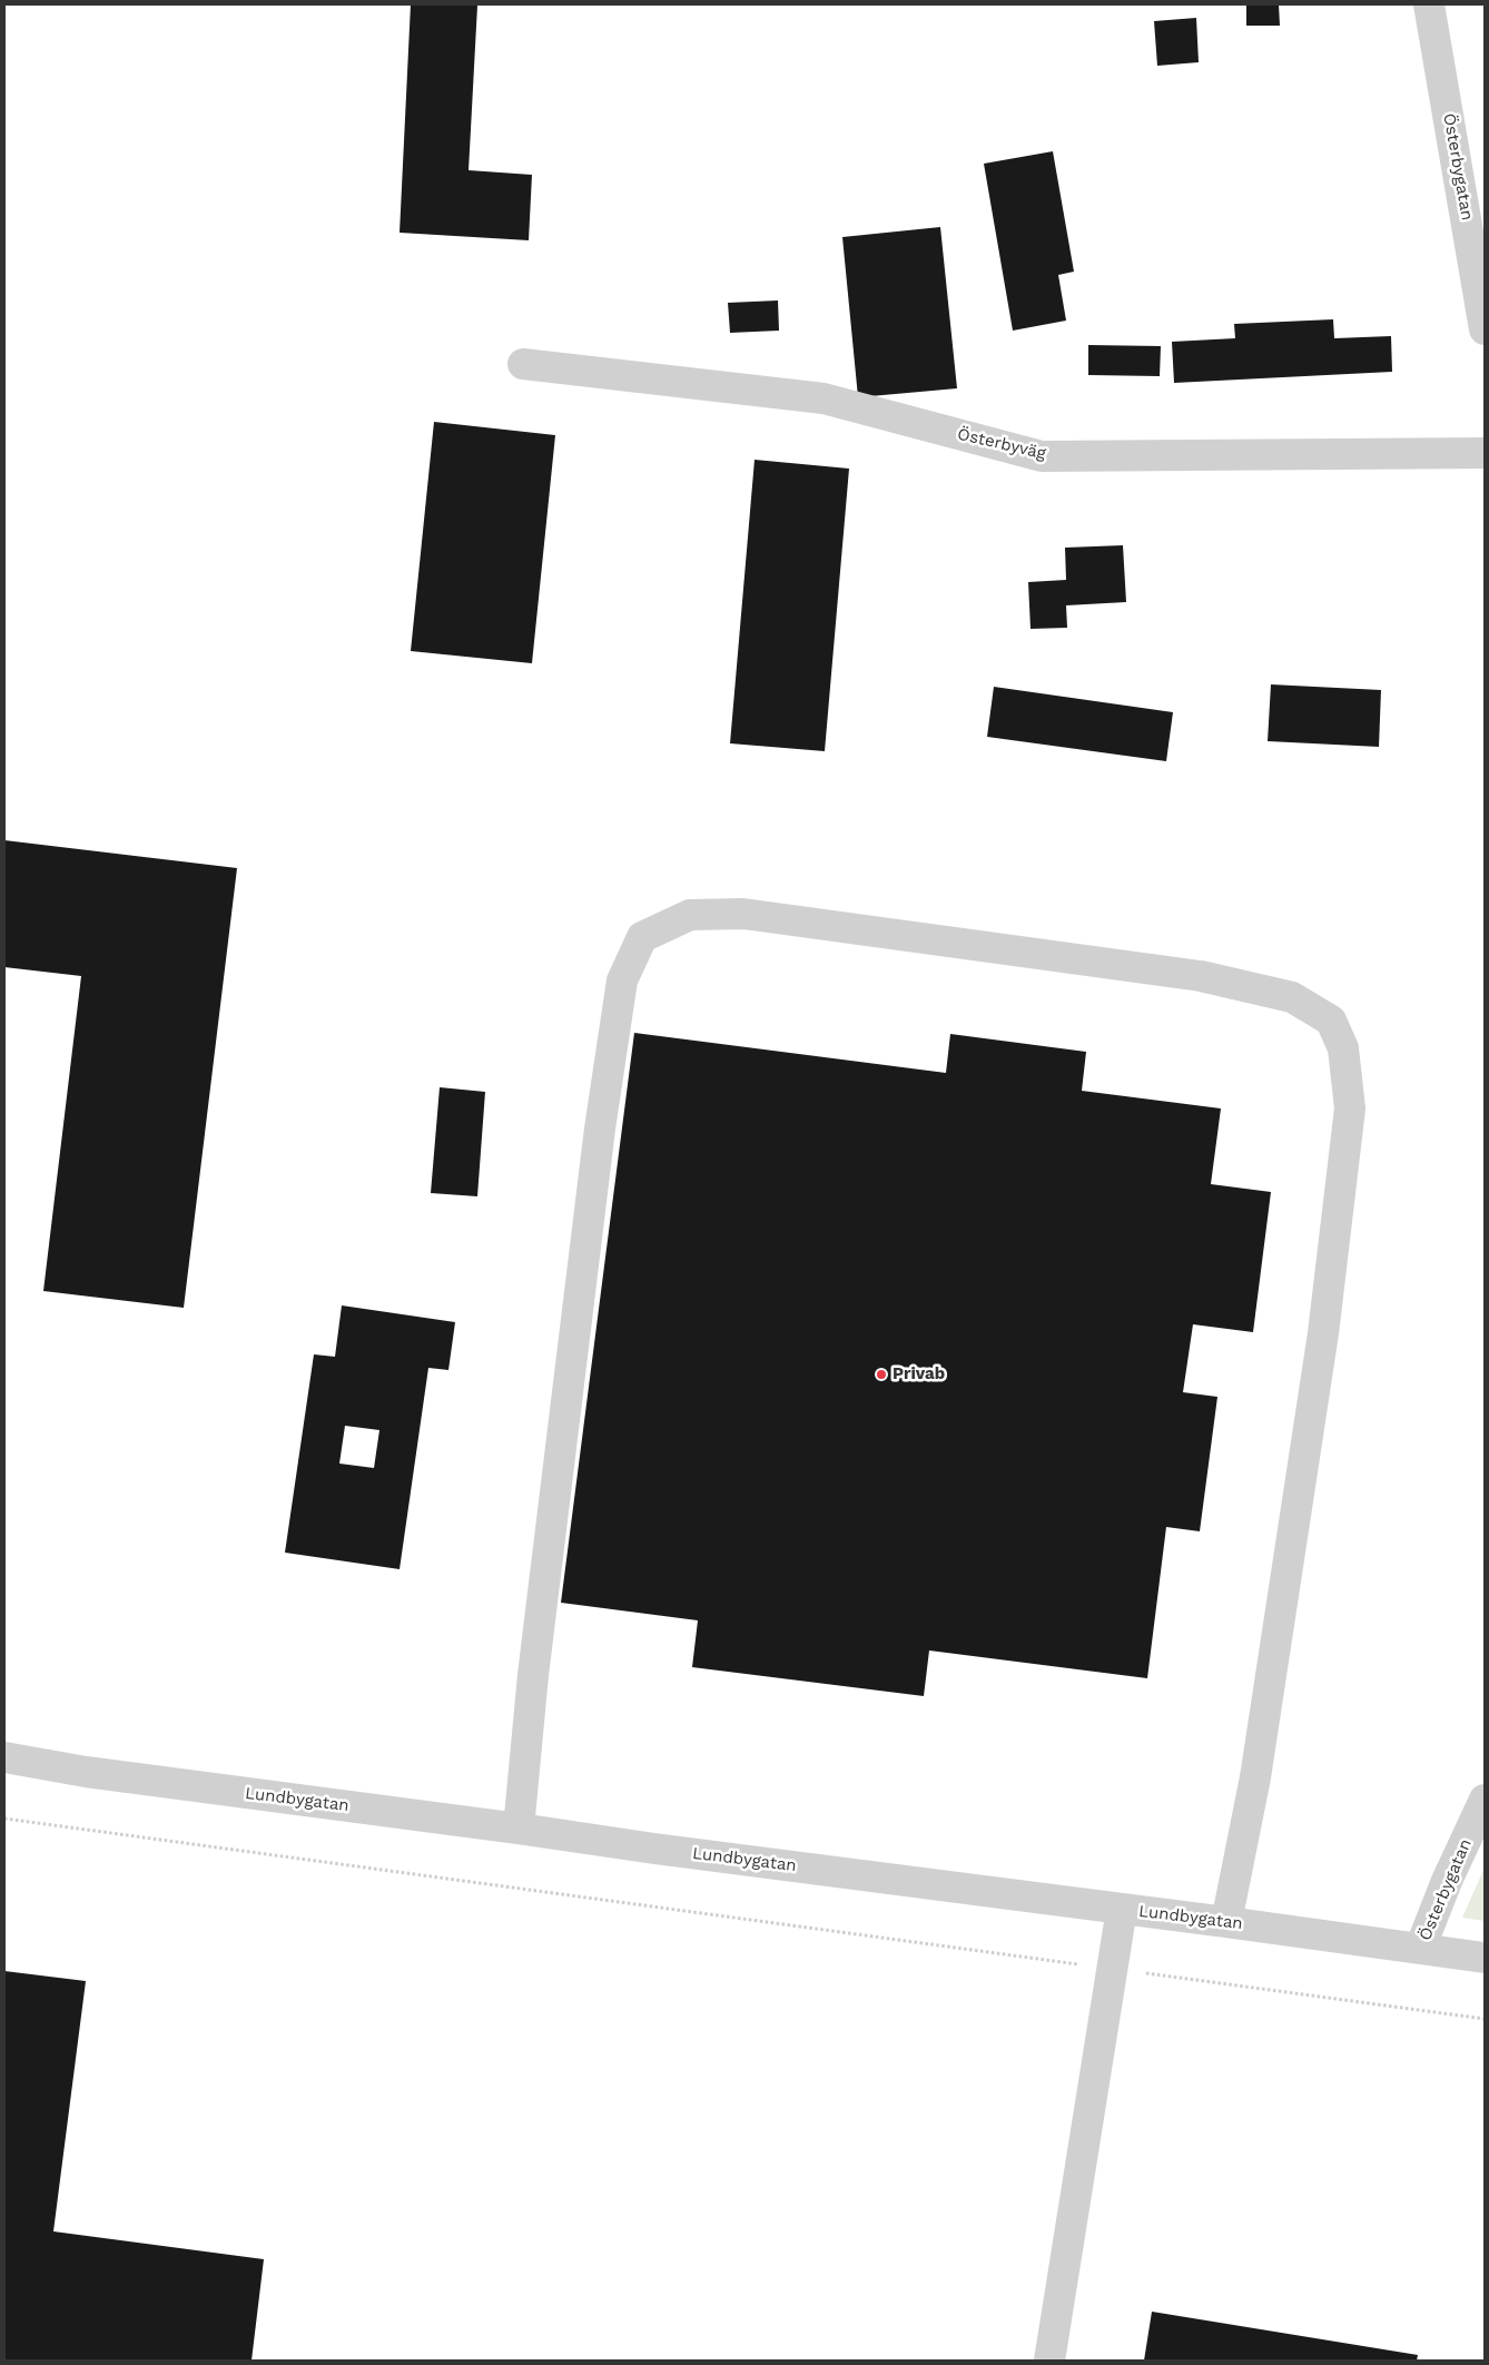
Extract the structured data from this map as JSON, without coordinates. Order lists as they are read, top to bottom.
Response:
{
  "streets": {
    "street": ["Österbygatan", "Österbyväg", "Lundbygatan"]
  },
  "crossings": [
    ["Österbygatan", "Lundbygatan"]
  ],
  "places": ["Privab"]
}
